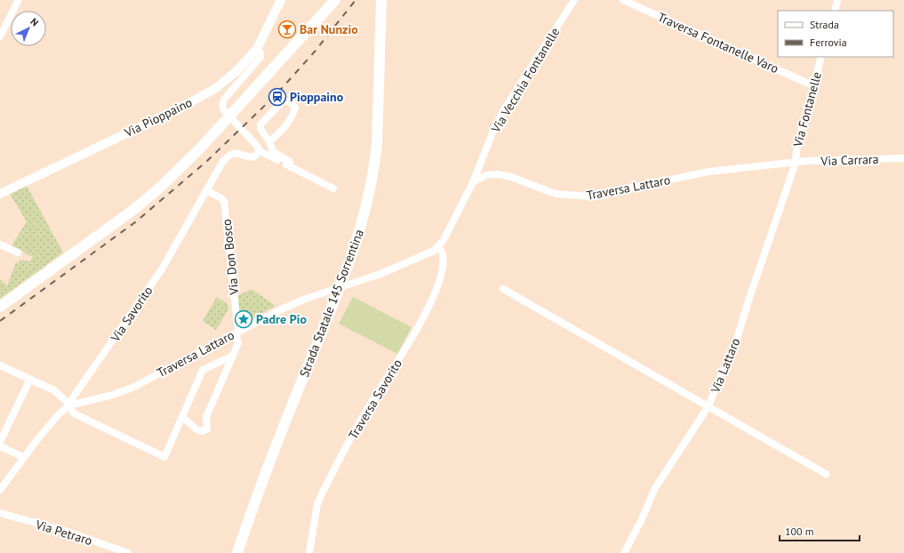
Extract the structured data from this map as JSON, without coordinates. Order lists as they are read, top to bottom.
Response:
{
  "streets": {
    "highway": ["Strada Statale 145 Sorrentina"],
    "main road": ["Via Pioppaino"],
    "street": [
      "Traversa Fontanelle Varo",
      "Via Vecchia Fontanelle",
      "Via Fontanelle",
      "Via Carrara",
      "Traversa Lattaro",
      "Via Don Bosco",
      "Via Savorito",
      "Via Lattaro",
      "Traversa Savorito",
      "Via Petraro"
    ]
  },
  "crossings": [
    ["Traversa Fontanelle Varo", "Via Fontanelle"],
    ["Via Vecchia Fontanelle", "Traversa Lattaro"],
    ["Via Fontanelle", "Via Carrara"],
    ["Via Fontanelle", "Traversa Lattaro"],
    ["Via Fontanelle", "Via Lattaro"],
    ["Via Carrara", "Traversa Lattaro"],
    ["Via Carrara", "Via Lattaro"],
    ["Traversa Lattaro", "Via Don Bosco"],
    ["Traversa Lattaro", "Via Savorito"],
    ["Traversa Lattaro", "Via Lattaro"],
    ["Traversa Lattaro", "Traversa Savorito"],
    ["Via Don Bosco", "Via Savorito"]
  ],
  "places": {
    "bar": ["Bar Nunzio"],
    "station": ["Pioppaino"],
    "place": ["Padre Pio"]
  },
  "legend": ["Strada", "Ferrovia"],
  "scale_bar": "100 m",
  "north": "top right"
}
